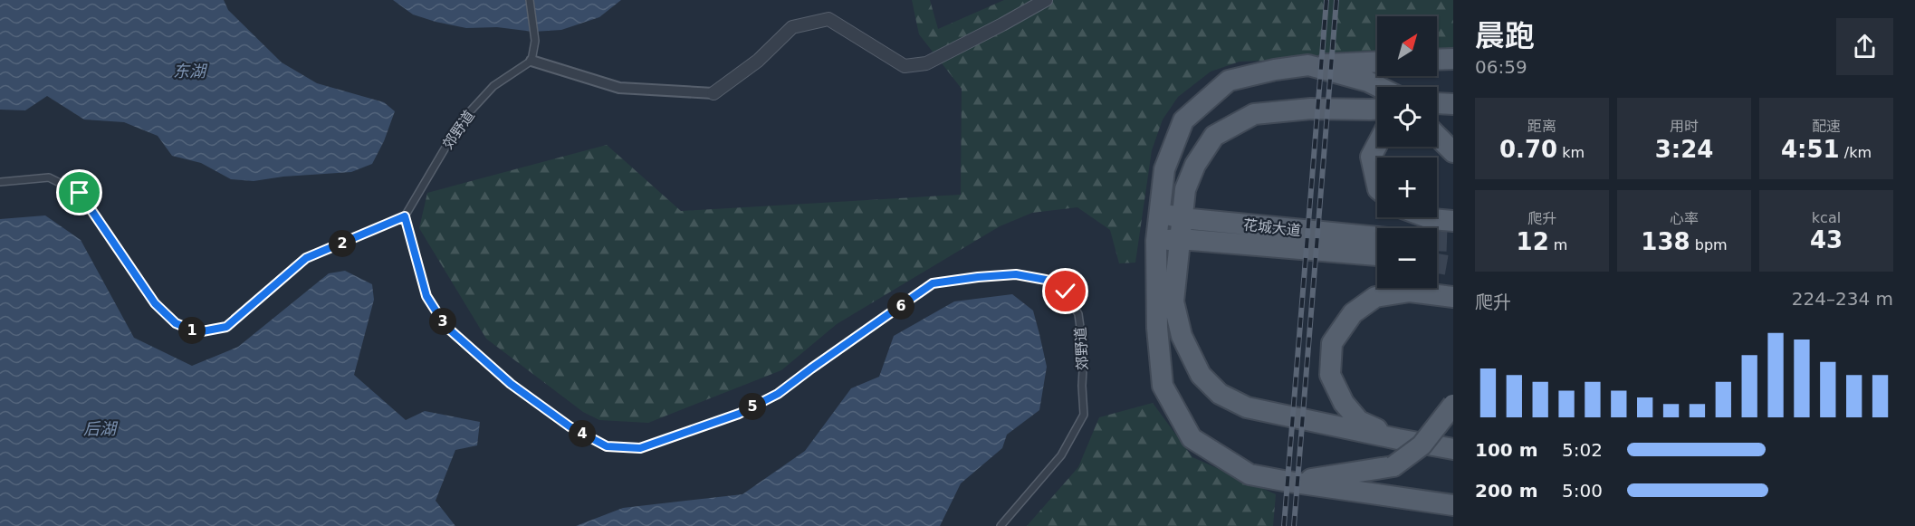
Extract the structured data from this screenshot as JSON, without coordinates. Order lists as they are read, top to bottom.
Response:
{
  "streets": {
    "main road": ["花城大道"],
    "lane": ["郊野道"]
  },
  "water": ["东湖", "后湖"],
  "north": "top right",
  "page": {
    "heading": ["晨跑", "06:59"],
    "map_buttons": ["+", "−"],
    "stats": [
      ["距离", "0.70 km"],
      ["用时", "3:24"],
      ["配速", "4:51 /km"],
      ["爬升", "12 m"],
      ["心率", "138 bpm"],
      ["kcal", "43"]
    ],
    "pins": [
      "2",
      "6",
      "3",
      "1",
      "5",
      "4"
    ],
    "chart": ["爬升", "224–234 m"],
    "list": [
      {
        "name": "100 m",
        "note": "5:02"
      },
      {
        "name": "200 m",
        "note": "5:00"
      }
    ]
  }
}
